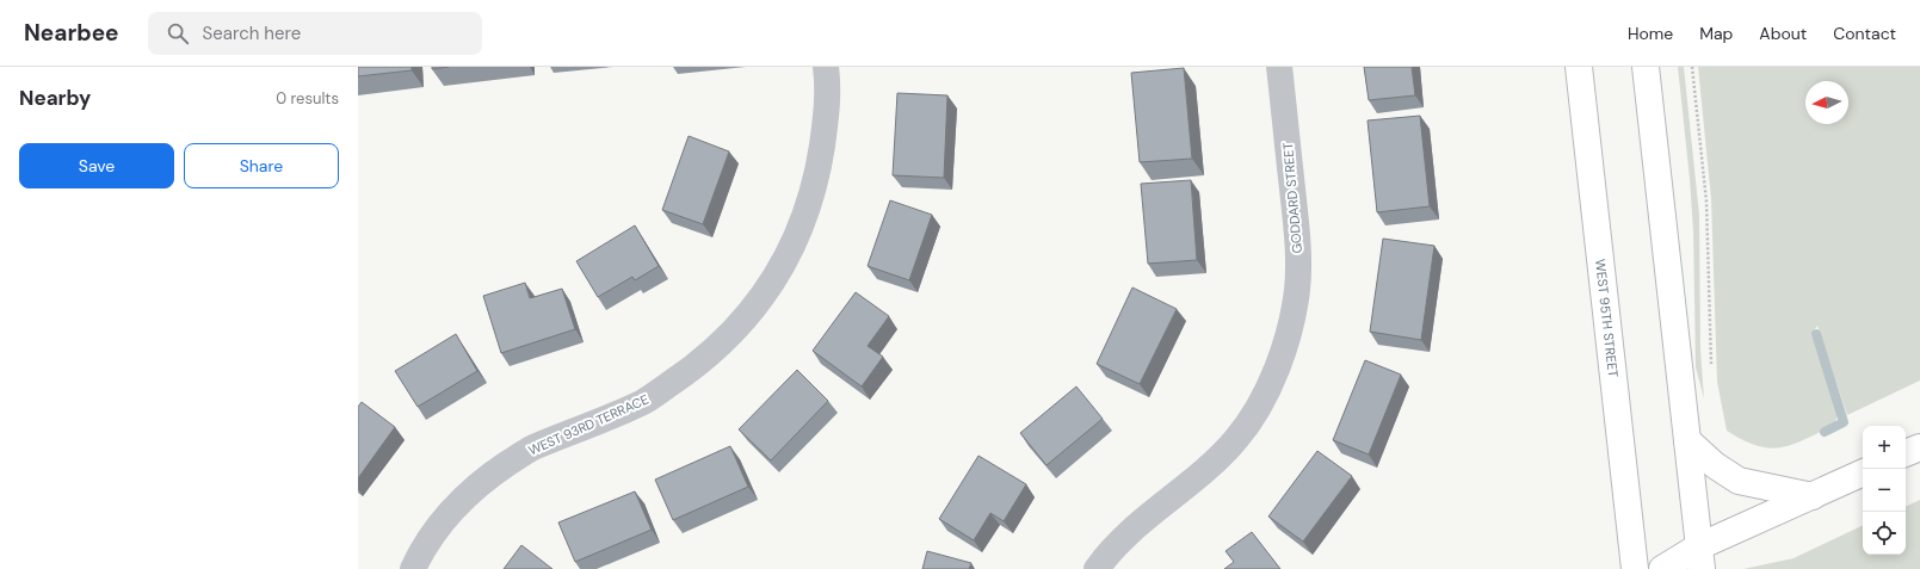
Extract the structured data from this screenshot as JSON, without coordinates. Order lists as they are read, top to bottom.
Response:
{
  "streets": {
    "main road": ["WEST 95TH STREET"],
    "street": ["GODDARD STREET", "WEST 93RD TERRACE"]
  },
  "north": "left",
  "page": {
    "header": "Nearbee",
    "search": "Search here",
    "nav": [
      "Home",
      "Map",
      "About",
      "Contact"
    ],
    "heading": ["Nearby", "0 results"],
    "buttons": ["Save", "Share"],
    "map_buttons": ["+", "−"]
  }
}
